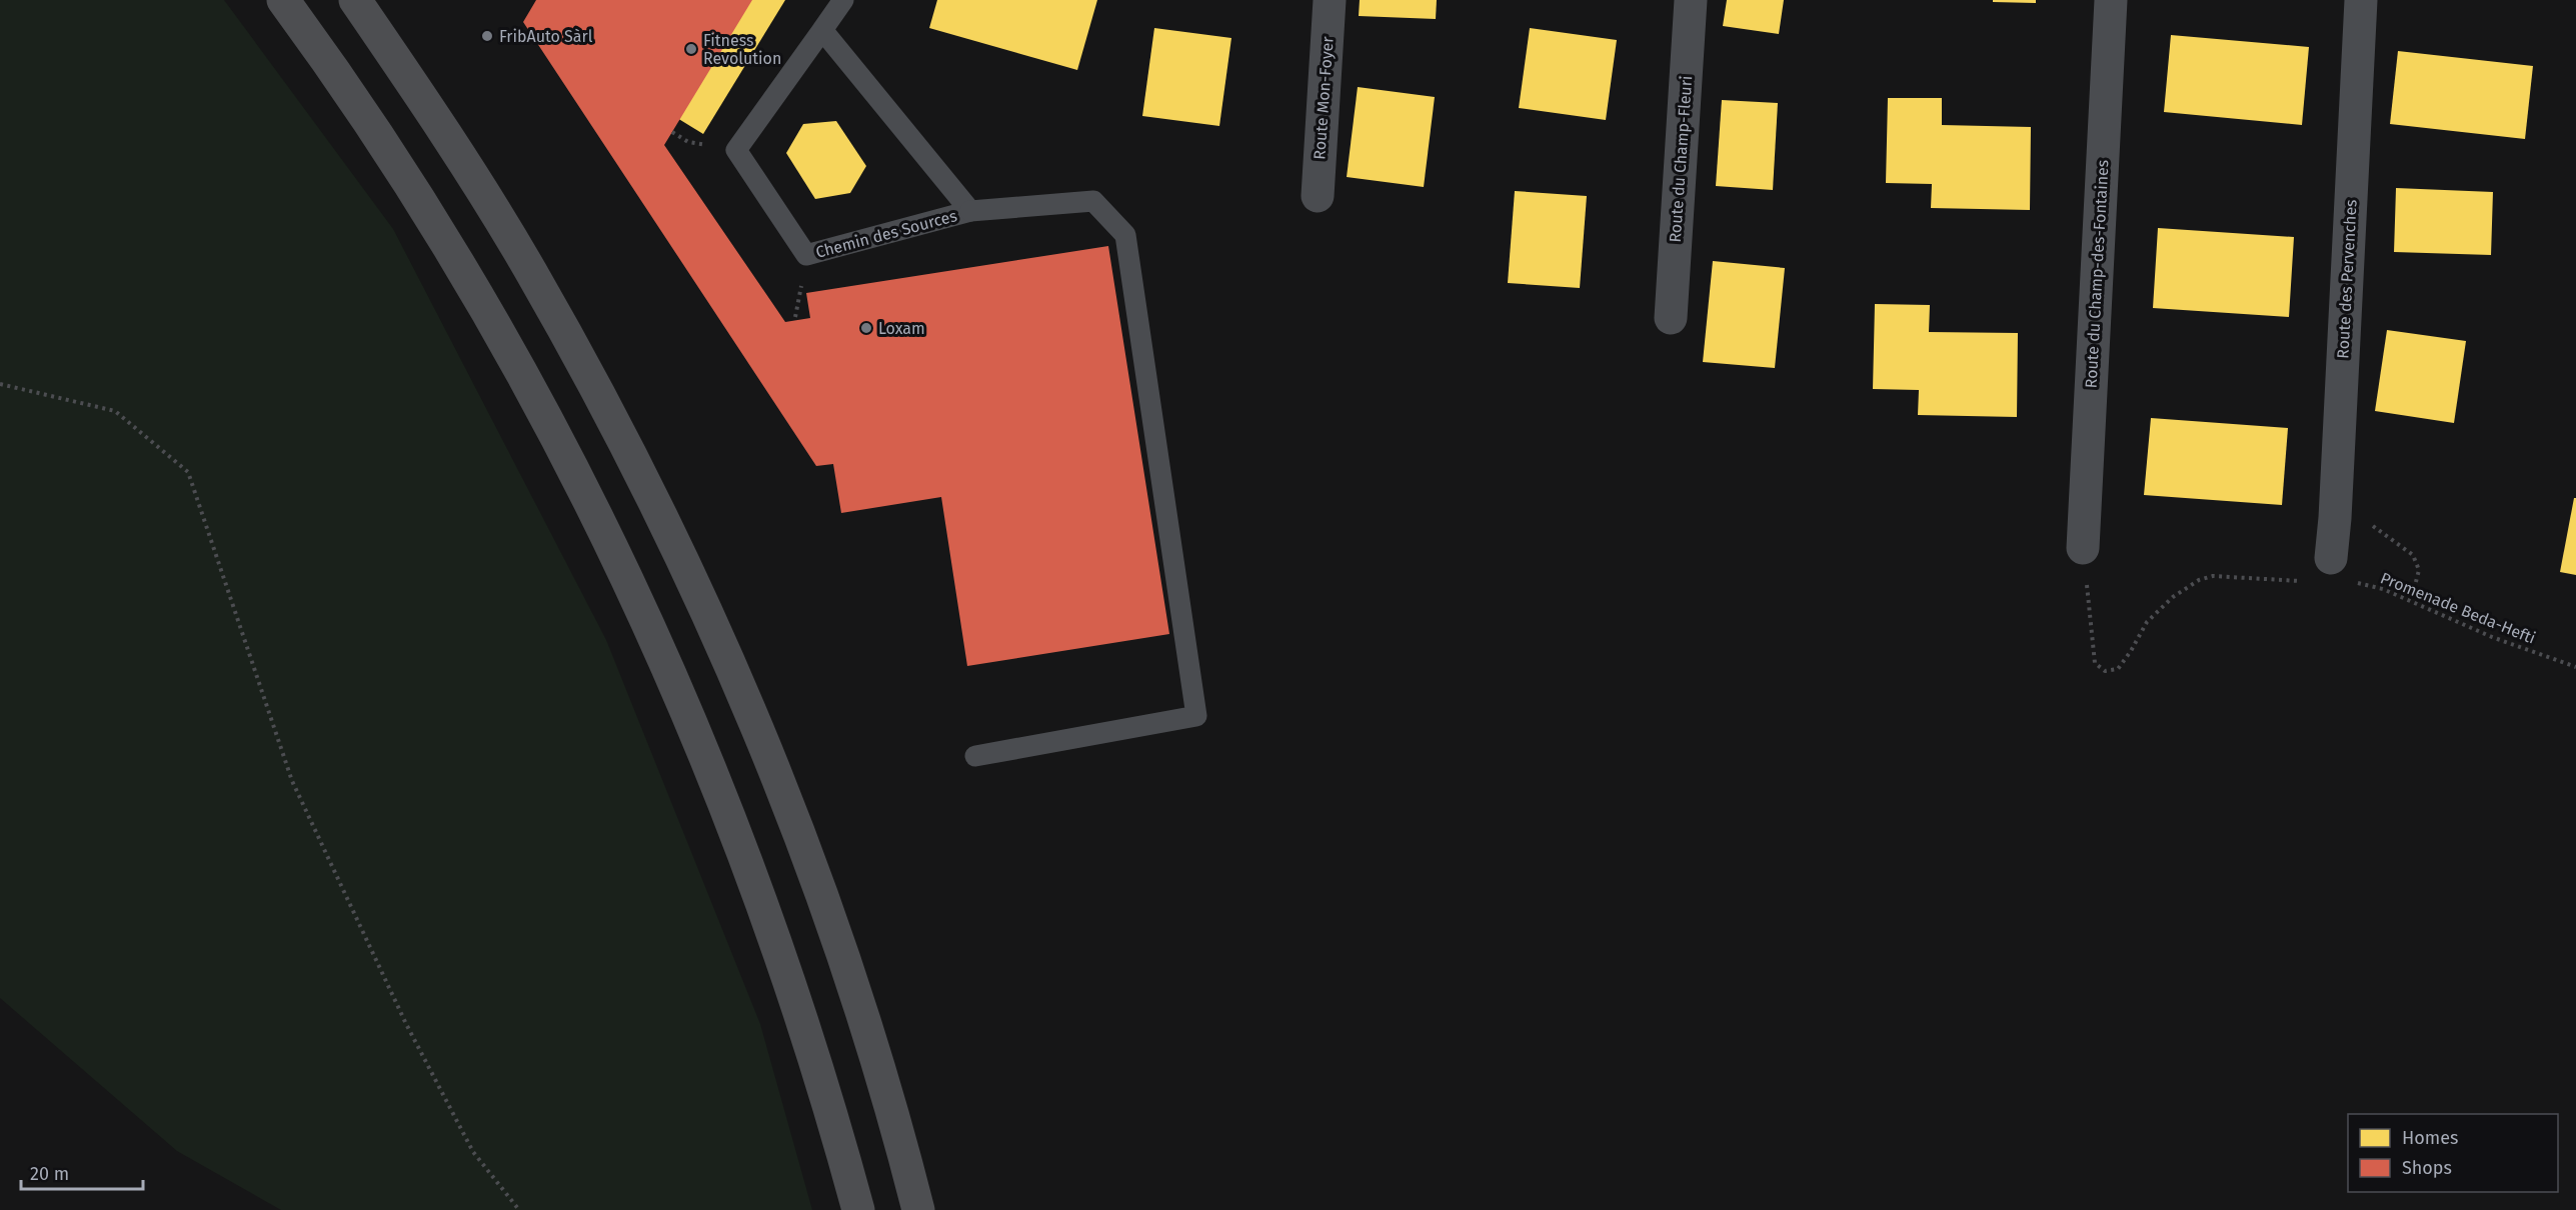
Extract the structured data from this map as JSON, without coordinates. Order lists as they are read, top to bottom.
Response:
{
  "streets": {
    "street": [
      "Route Mon-Foyer",
      "Route du Champ-Fleuri",
      "Route du Champ-des-Fontaines",
      "Route des Pervenches"
    ],
    "lane": ["Chemin des Sources"],
    "path": ["Promenade Beda-Hefti"]
  },
  "places": ["FribAuto Sàrl", "Fitness Revolution", "Loxam"],
  "legend": ["Homes", "Shops"],
  "scale_bar": "20 m"
}
